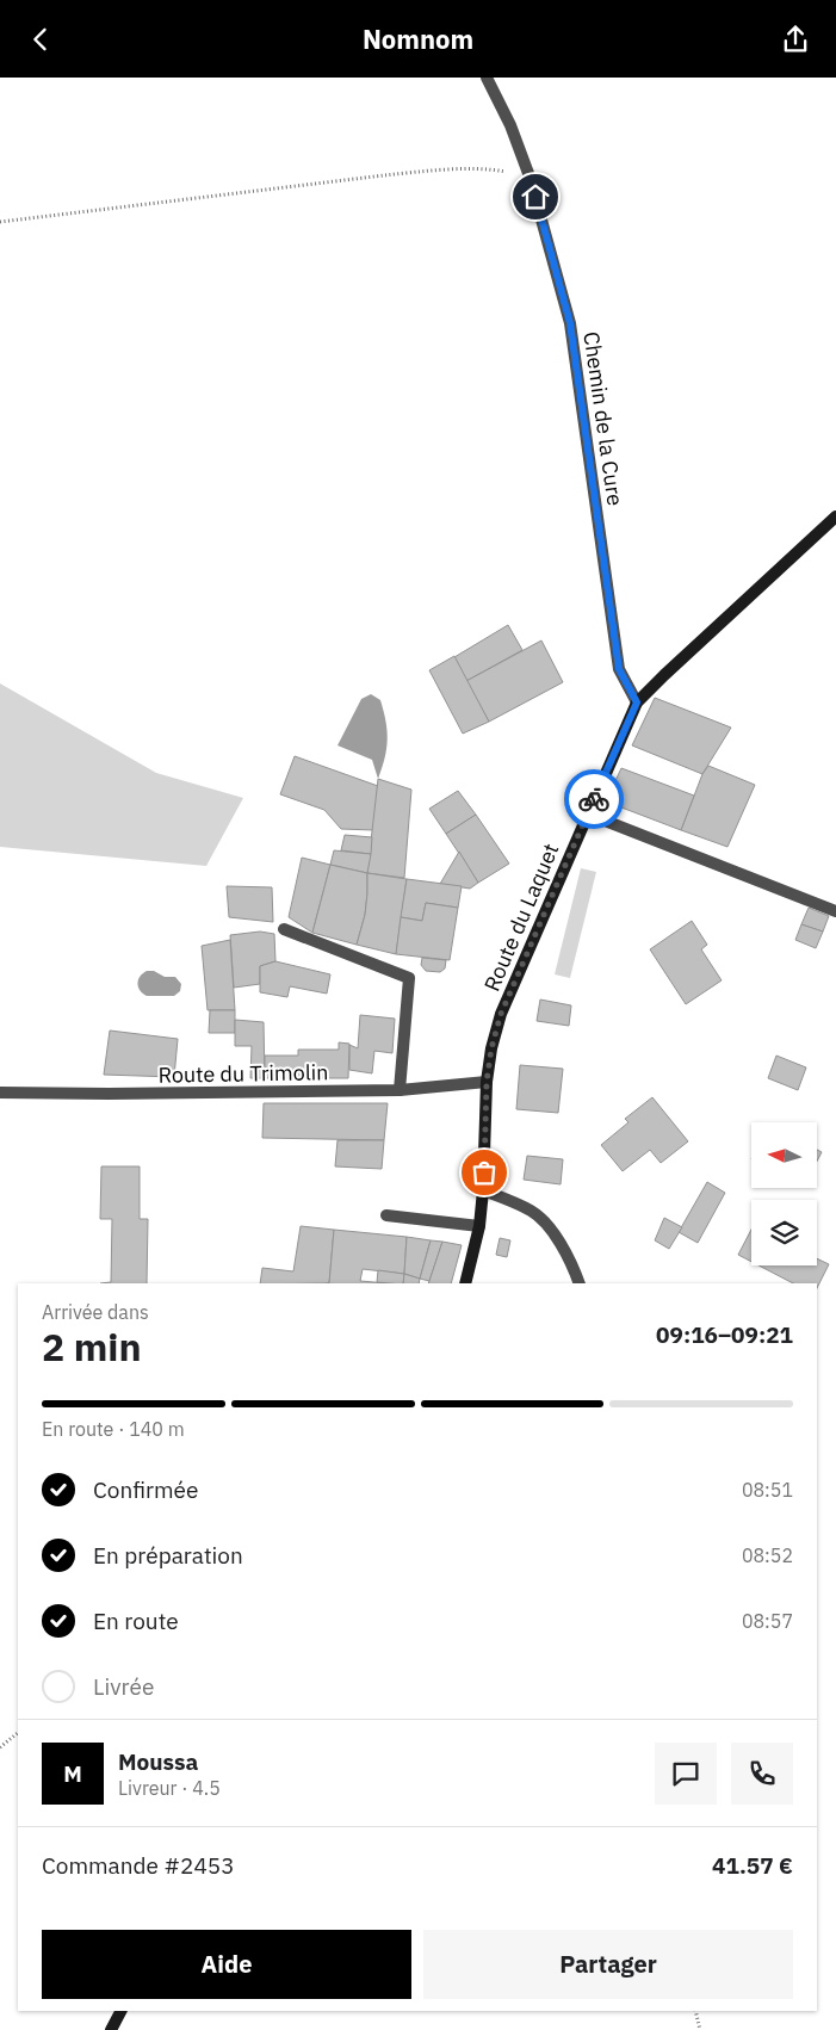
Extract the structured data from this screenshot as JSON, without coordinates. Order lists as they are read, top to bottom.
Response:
{
  "streets": {
    "street": ["Chemin de la Cure", "Route du Laquet", "Route du Trimolin"]
  },
  "crossings": [
    ["Chemin de la Cure", "Route du Laquet"],
    ["Route du Laquet", "Route du Trimolin"]
  ],
  "north": "left",
  "page": {
    "header": "Nomnom",
    "heading": ["2 min", "Arrivée dans", "09:16–09:21"],
    "panel": [
      "Moussa",
      "Livreur · 4.5",
      "Commande #2453",
      "41.57 €"
    ],
    "bar": "En route · 140 m",
    "list": [
      ["Confirmée", "08:51"],
      ["En préparation", "08:52"],
      ["En route", "08:57"],
      "Livrée"
    ],
    "round": "M",
    "buttons": ["Aide", "Partager"]
  }
}
